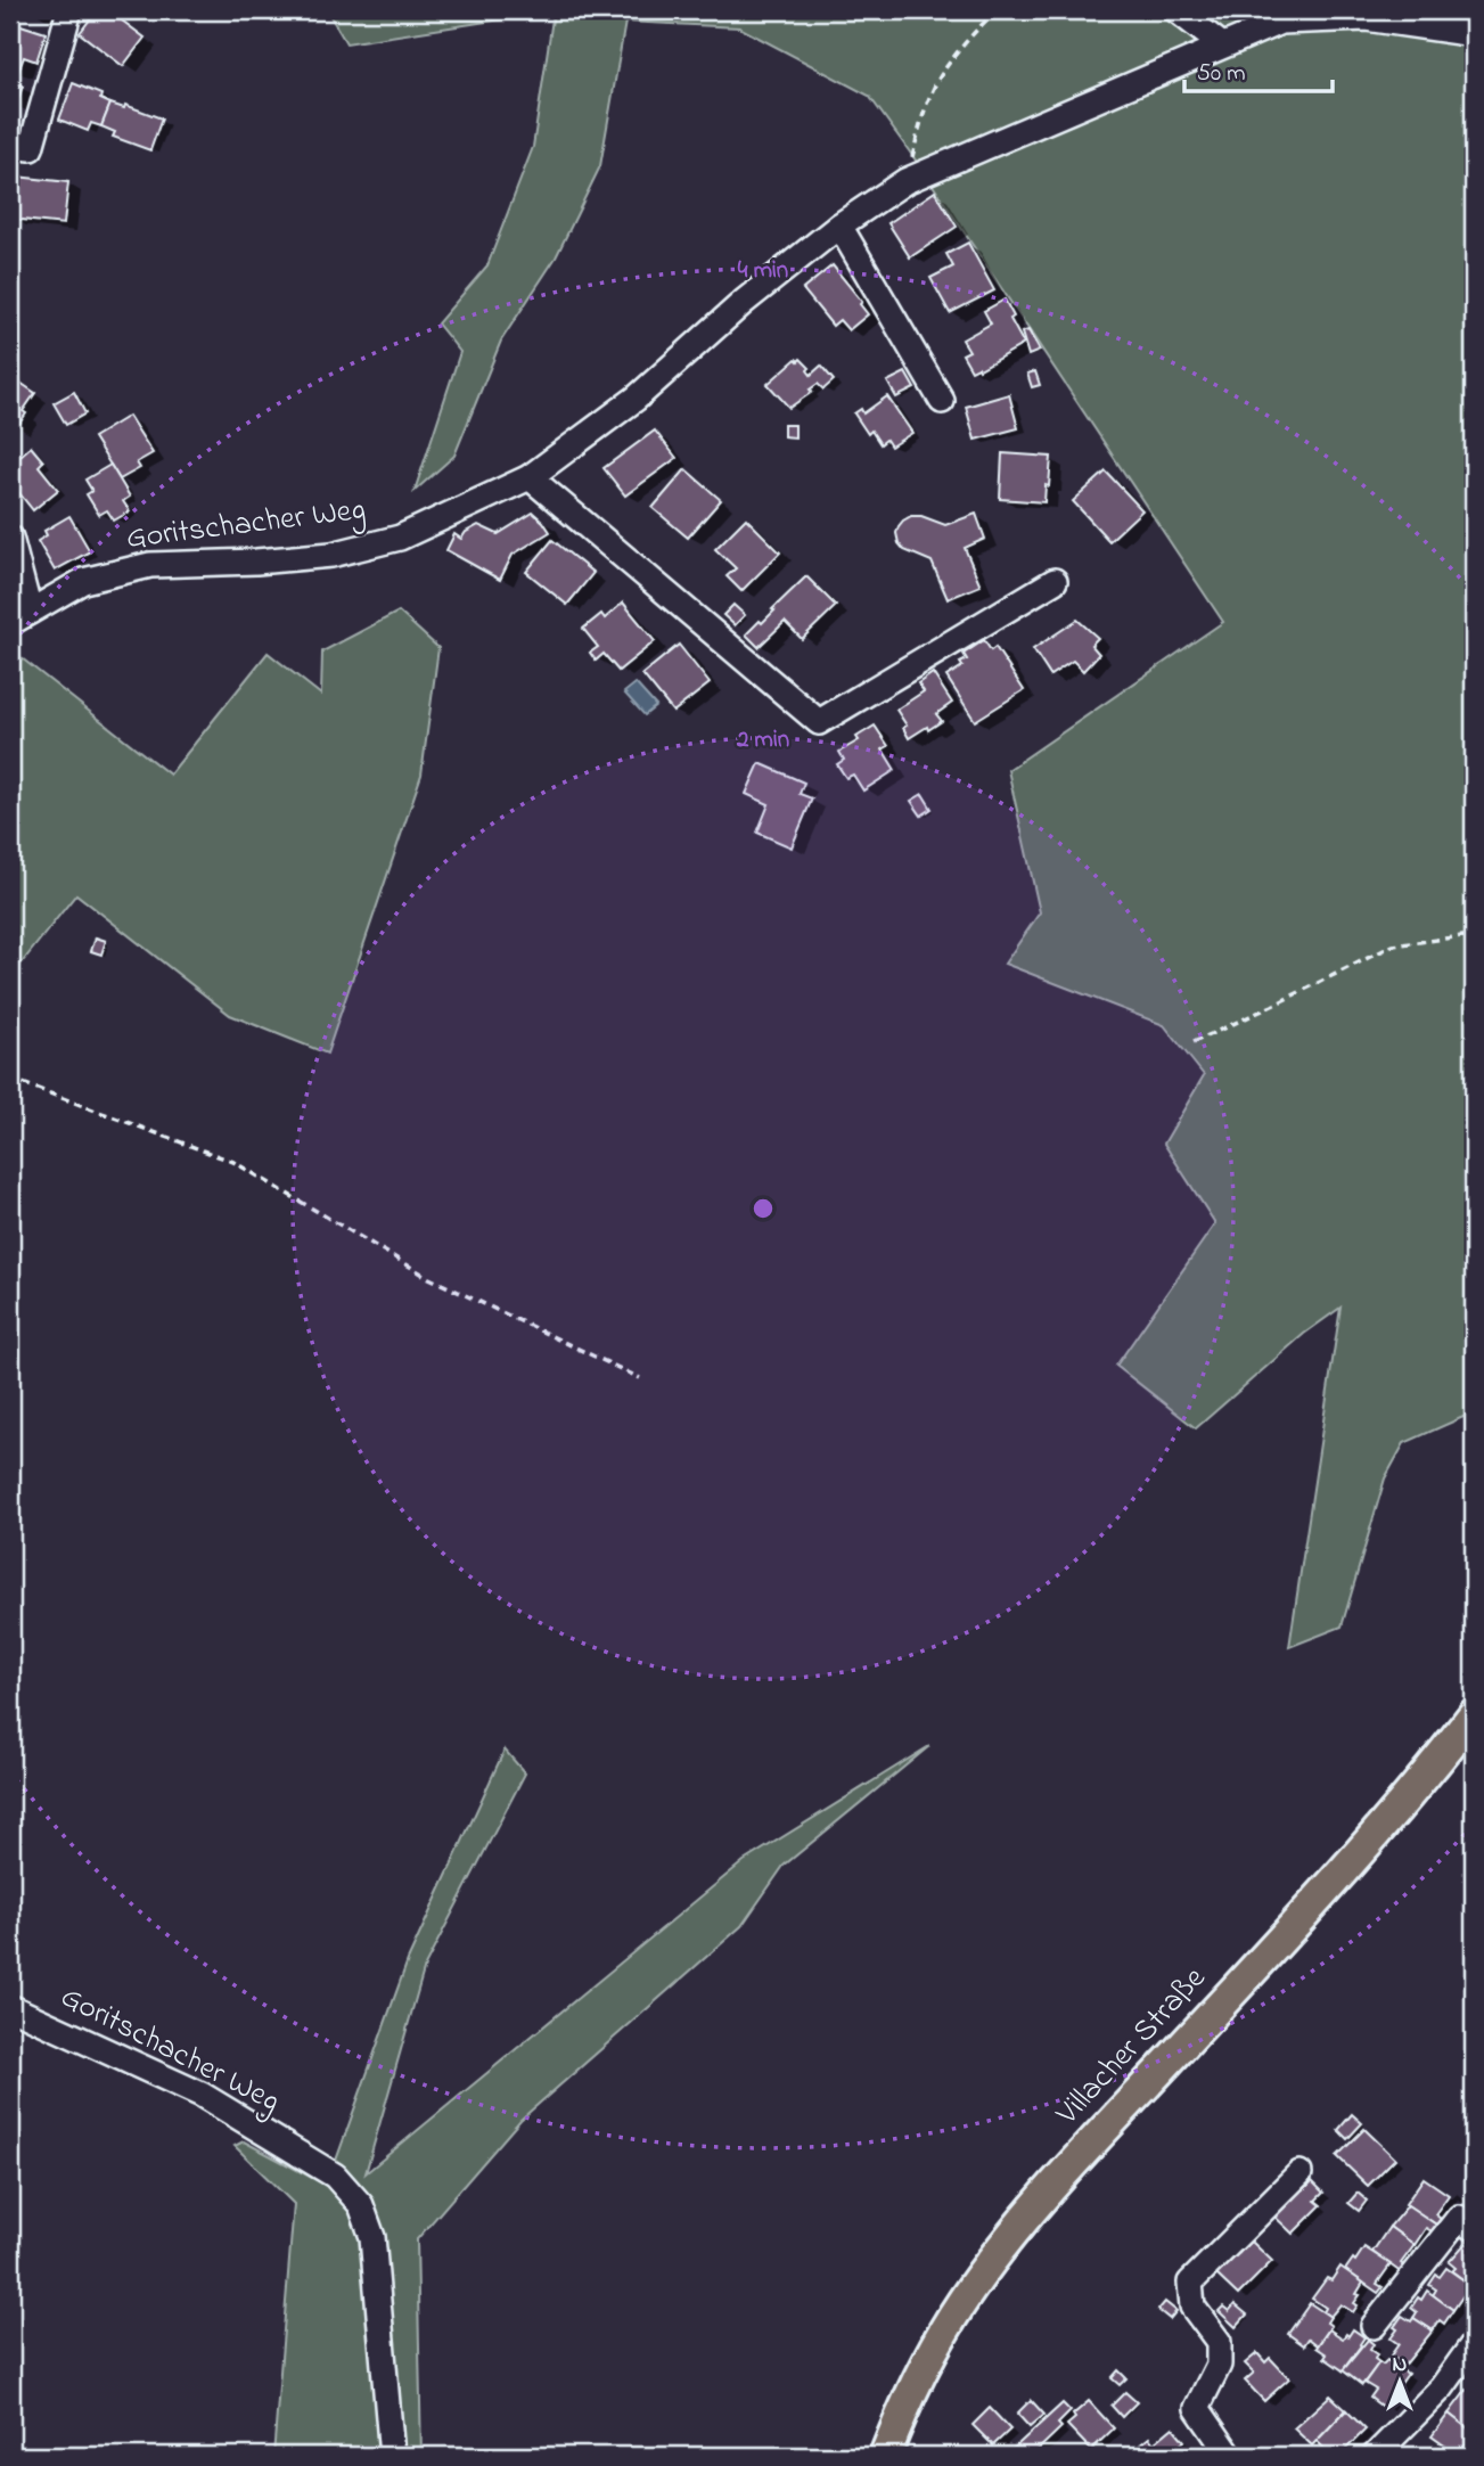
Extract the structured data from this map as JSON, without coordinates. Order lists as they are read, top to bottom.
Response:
{
  "streets": {
    "main road": ["Villacher Straße"],
    "street": ["Goritschacher Weg"]
  },
  "scale_bar": "50 m",
  "north": "top",
  "rings": ["4 min", "2 min"]
}
